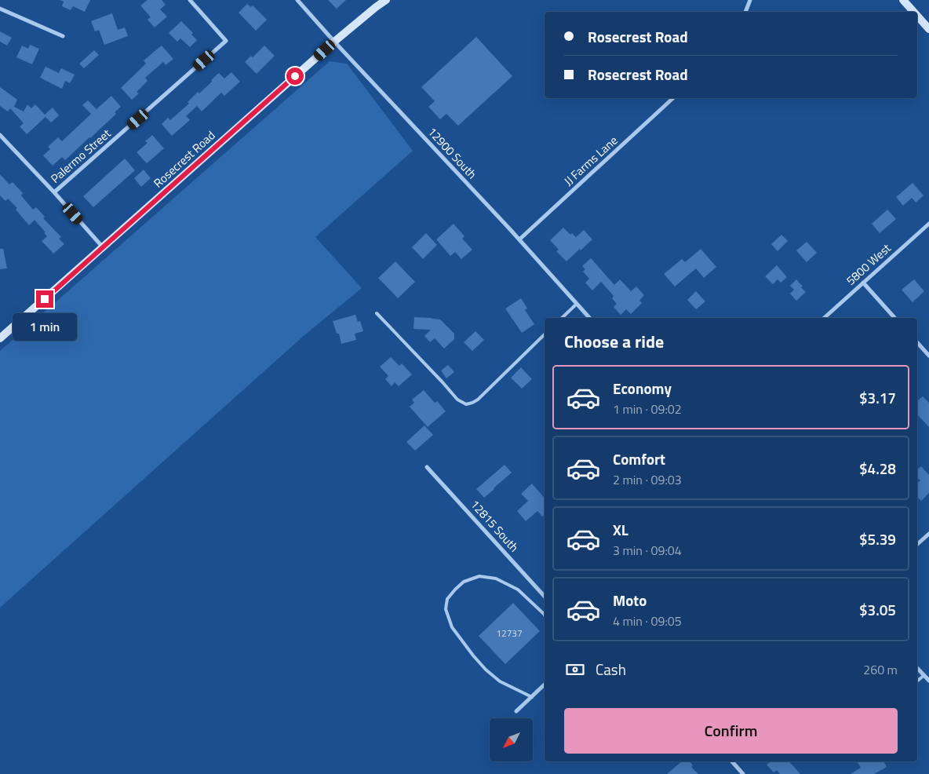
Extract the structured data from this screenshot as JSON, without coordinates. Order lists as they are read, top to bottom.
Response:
{
  "streets": {
    "main road": ["Rosecrest Road"],
    "street": [
      "12900 South",
      "Palermo Street",
      "JJ Farms Lane",
      "5800 West",
      "12815 South"
    ]
  },
  "crossings": [
    ["12900 South", "Rosecrest Road"],
    ["12900 South", "JJ Farms Lane"]
  ],
  "house_numbers": ["12737"],
  "north": "bottom left",
  "page": {
    "banner": ["Rosecrest Road", "Rosecrest Road"],
    "bubble": "1 min",
    "heading": "Choose a ride",
    "list": [
      {
        "name": "Economy",
        "note": "1 min · 09:02",
        "value": "$3.17"
      },
      {
        "name": "Comfort",
        "note": "2 min · 09:03",
        "value": "$4.28"
      },
      {
        "name": "XL",
        "note": "3 min · 09:04",
        "value": "$5.39"
      },
      {
        "name": "Moto",
        "note": "4 min · 09:05",
        "value": "$3.05"
      }
    ],
    "pay": ["Cash", "260 m"],
    "buttons": "Confirm"
  }
}
